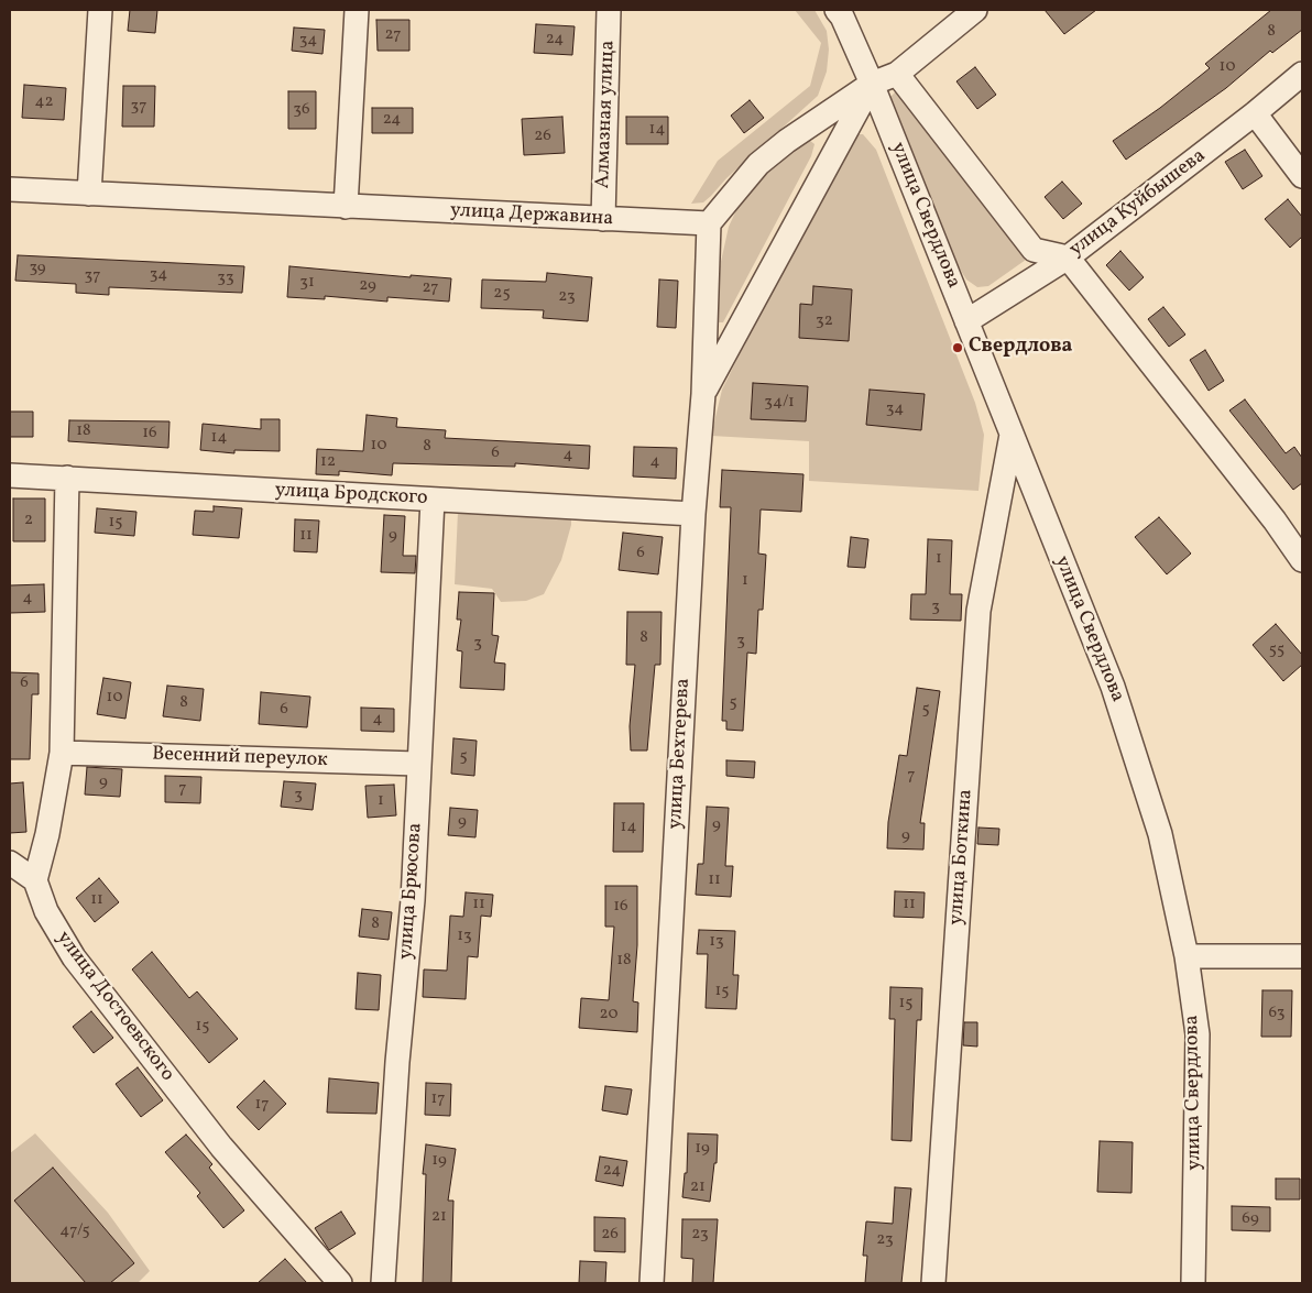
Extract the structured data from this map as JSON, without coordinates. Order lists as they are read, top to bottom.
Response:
{
  "streets": {
    "street": [
      "Алмазная улица",
      "улица Куйбышева",
      "улица Державина",
      "улица Свердлова",
      "улица Бродского",
      "улица Бехтерева",
      "Весенний переулок",
      "улица Боткина",
      "улица Брюсова",
      "улица Достоевского"
    ]
  },
  "crossings": [
    ["Алмазная улица", "улица Державина"],
    ["улица Куйбышева", "улица Свердлова"],
    ["улица Державина", "улица Бехтерева"],
    ["улица Свердлова", "улица Боткина"],
    ["улица Бродского", "улица Бехтерева"],
    ["улица Бродского", "улица Брюсова"],
    ["Весенний переулок", "улица Брюсова"]
  ],
  "places": ["Свердлова"],
  "house_numbers": [
    "8",
    "27",
    "24",
    "34",
    "10",
    "42",
    "37",
    "36",
    "24",
    "14",
    "26",
    "39",
    "34",
    "37",
    "33",
    "31",
    "29",
    "27",
    "25",
    "23",
    "32",
    "34/1",
    "34",
    "18",
    "16",
    "14",
    "10",
    "8",
    "6",
    "4",
    "12",
    "4",
    "2",
    "15",
    "11",
    "9",
    "6",
    "1",
    "1",
    "4",
    "3",
    "8",
    "3",
    "3",
    "55",
    "6",
    "10",
    "8",
    "5",
    "6",
    "5",
    "4",
    "5",
    "7",
    "9",
    "7",
    "3",
    "1",
    "9",
    "9",
    "14",
    "9",
    "11",
    "11",
    "11",
    "11",
    "16",
    "8",
    "13",
    "13",
    "18",
    "15",
    "15",
    "63",
    "20",
    "15",
    "17",
    "17",
    "19",
    "19",
    "24",
    "21",
    "21",
    "69",
    "47/5",
    "26",
    "23",
    "23"
  ]
}
